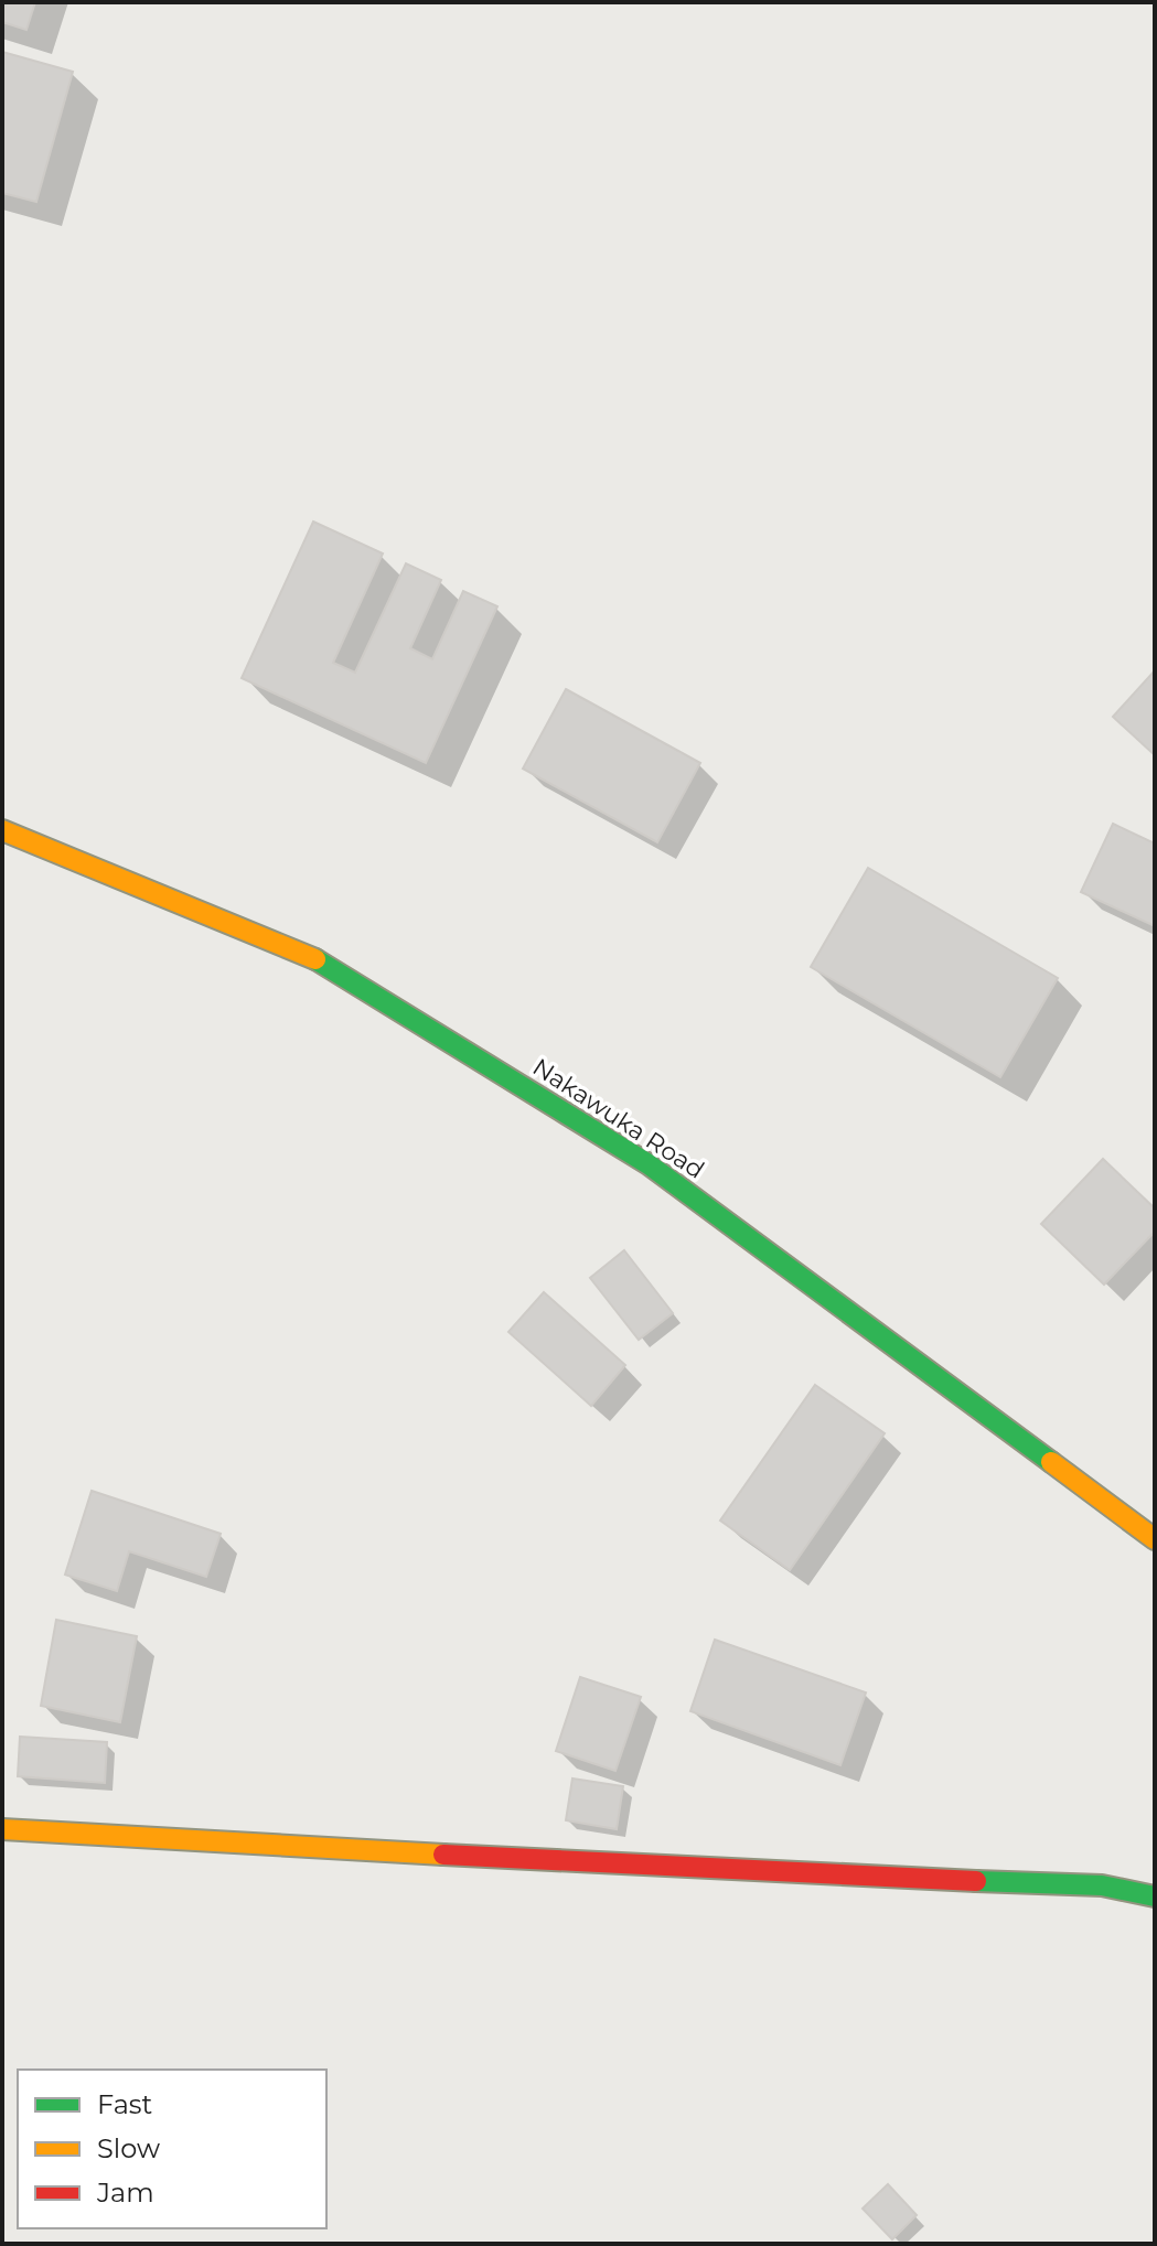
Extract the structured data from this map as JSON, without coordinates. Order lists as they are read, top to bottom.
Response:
{
  "streets": {
    "main road": ["Nakawuka Road"]
  },
  "legend": ["Fast", "Slow", "Jam"]
}
